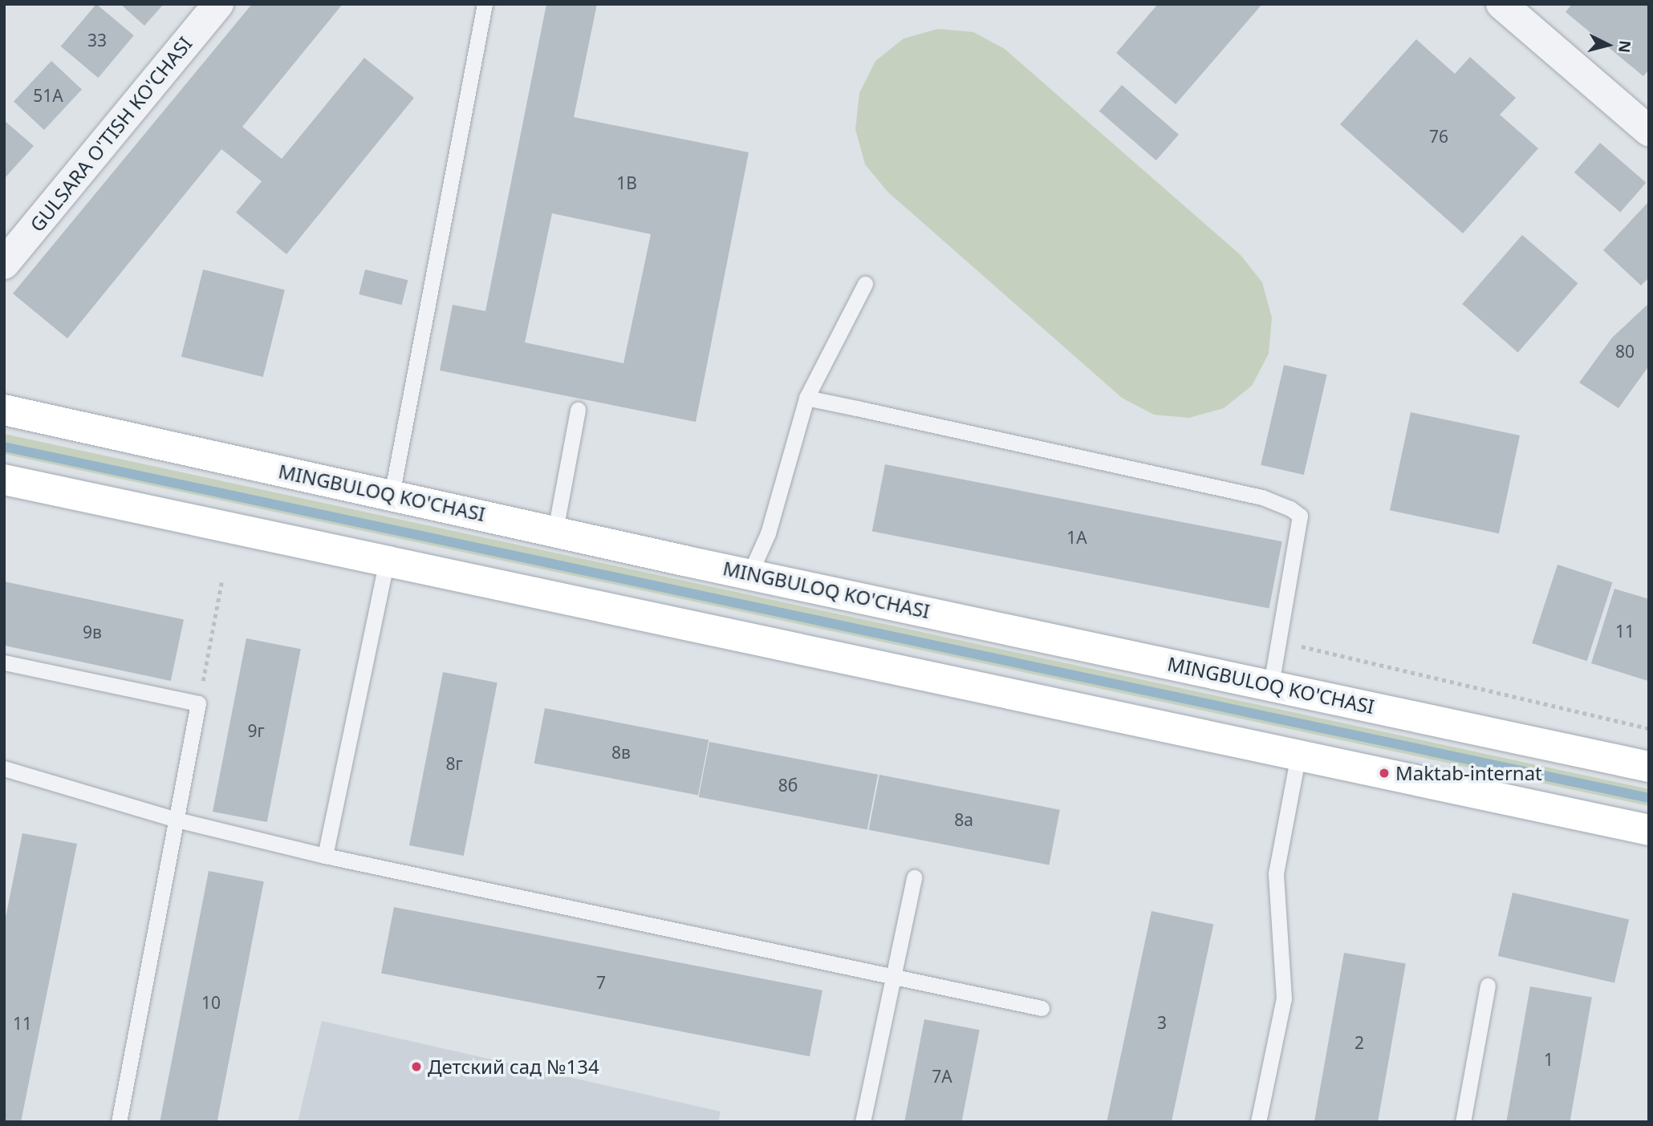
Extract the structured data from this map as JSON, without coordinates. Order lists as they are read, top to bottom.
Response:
{
  "streets": {
    "main road": ["MINGBULOQ KO'CHASI"],
    "street": ["GULSARA O'TISH KO'CHASI"]
  },
  "places": ["Maktab-internat", "Детский сад №134"],
  "house_numbers": [
    "33",
    "51A",
    "76",
    "1B",
    "80",
    "1A",
    "11",
    "9в",
    "9г",
    "8в",
    "8г",
    "8б",
    "8а",
    "7",
    "10",
    "3",
    "11",
    "2",
    "1",
    "7A"
  ],
  "north": "right"
}
